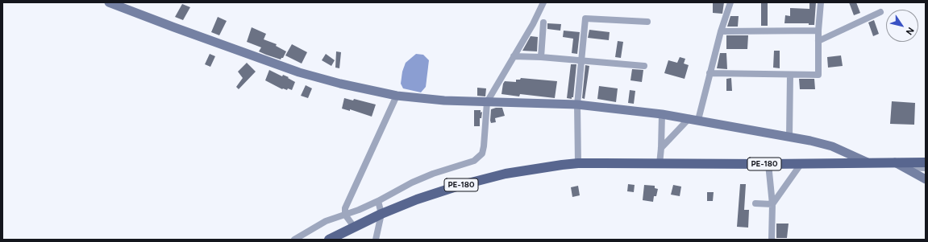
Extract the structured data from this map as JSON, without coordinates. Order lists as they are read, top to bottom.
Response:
{
  "streets": {
    "main road": ["PE-180"]
  },
  "north": "bottom right"
}
